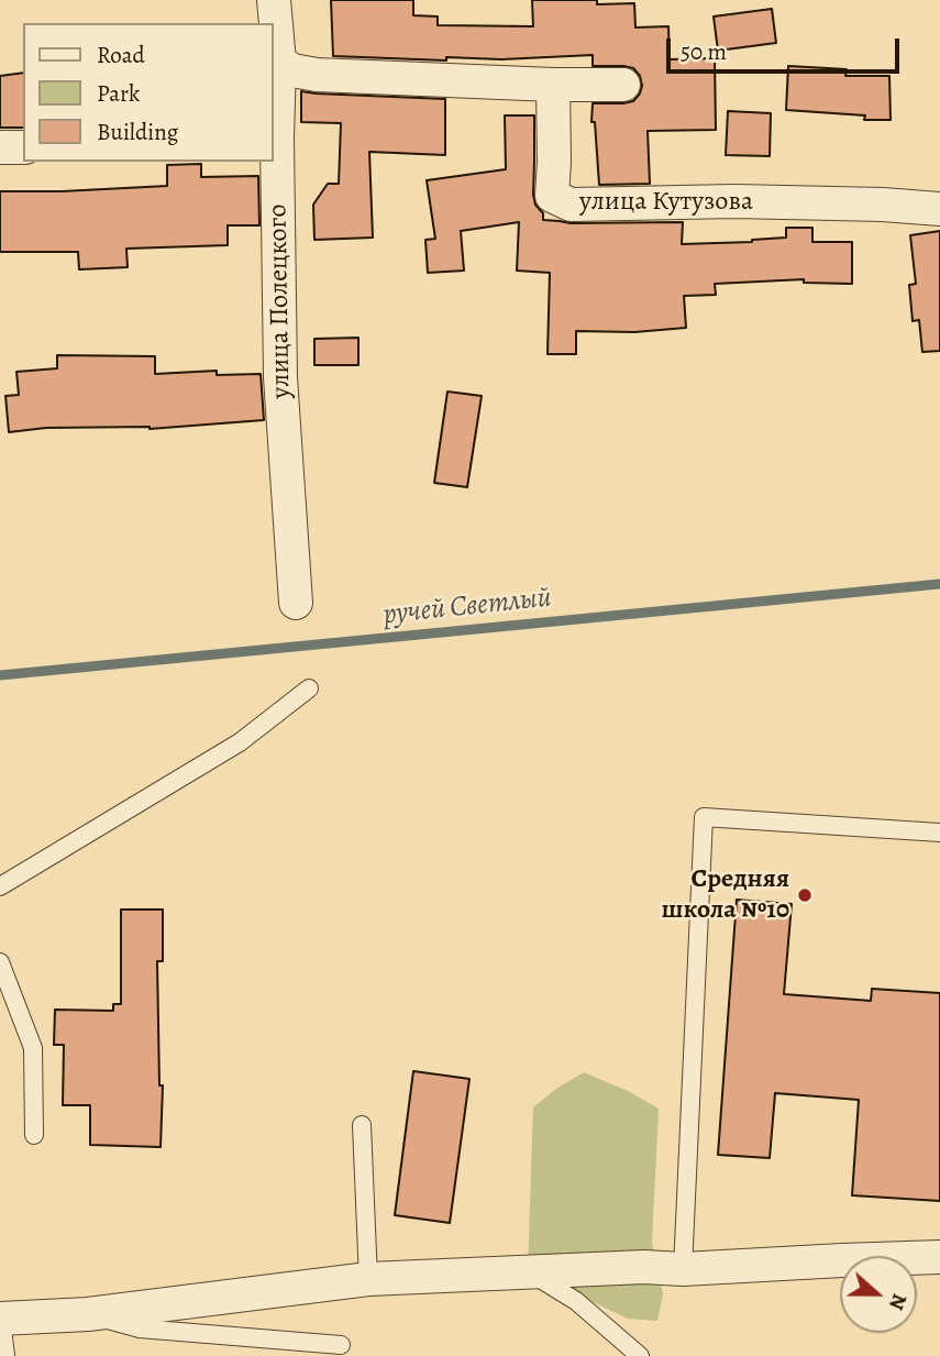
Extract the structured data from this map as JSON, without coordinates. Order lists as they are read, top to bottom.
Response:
{
  "streets": {
    "street": ["улица Кутузова", "улица Полецкого"]
  },
  "water": ["ручей Светлый"],
  "places": ["Средняя школа №10"],
  "legend": ["Road", "Park", "Building"],
  "scale_bar": "50 m",
  "north": "right"
}
